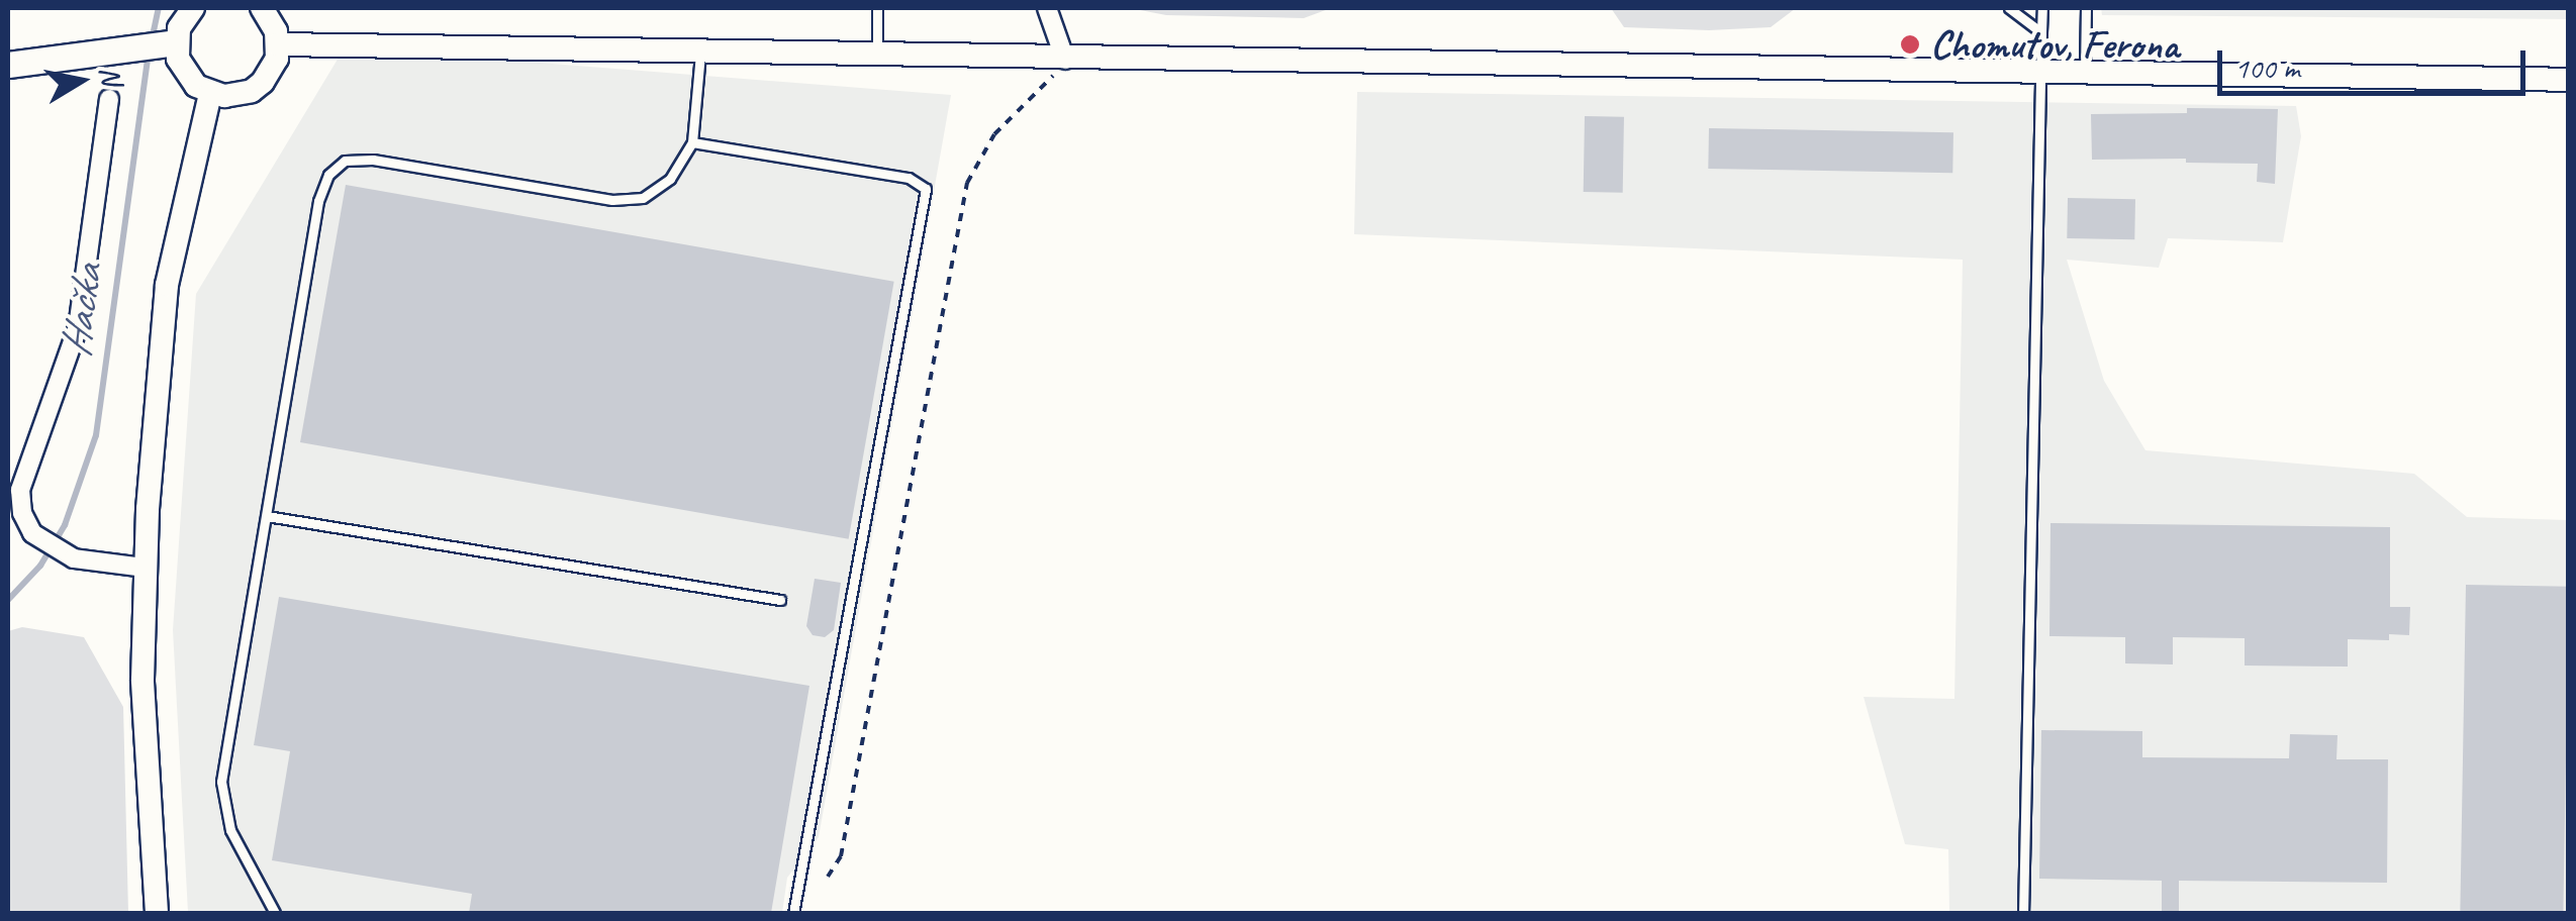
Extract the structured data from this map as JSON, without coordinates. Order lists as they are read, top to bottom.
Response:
{
  "water": ["Hačka"],
  "places": ["Chomutov, Ferona"],
  "scale_bar": "100 m",
  "north": "right"
}
